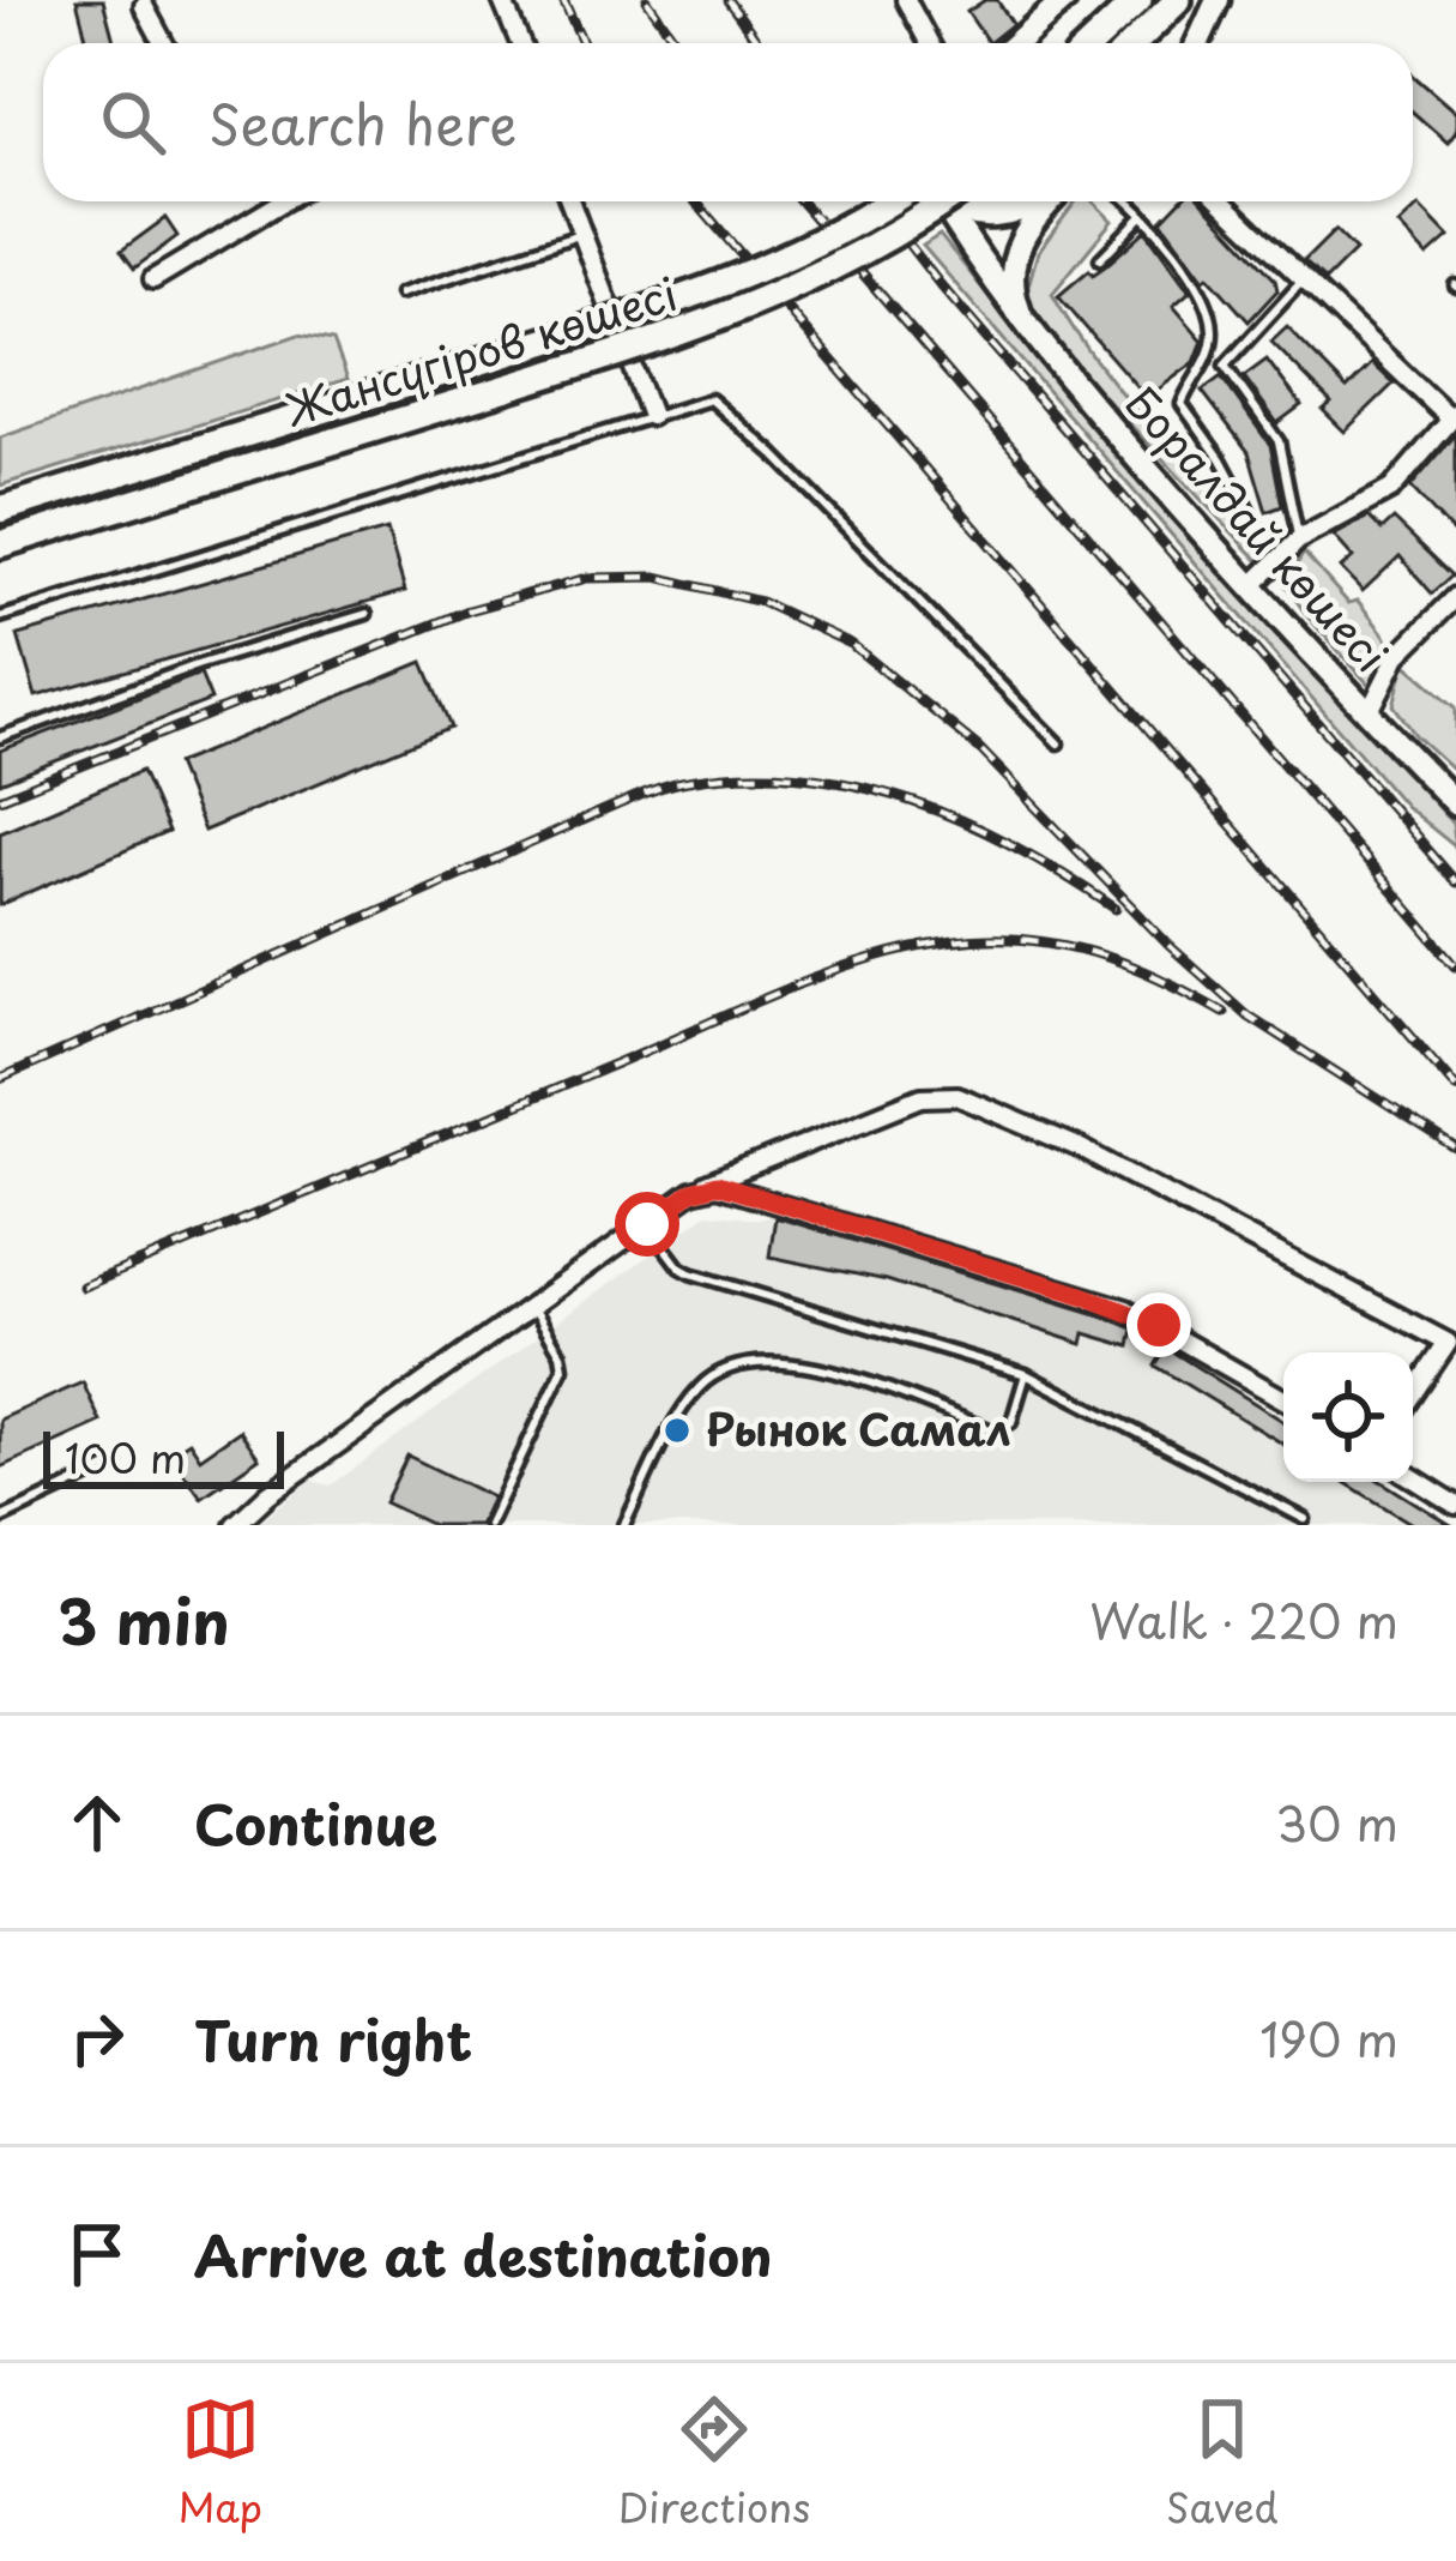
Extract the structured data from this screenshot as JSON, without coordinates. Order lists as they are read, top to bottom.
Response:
{
  "streets": {
    "main road": ["Жансүгіров көшесі", "Боралдай көшесі"]
  },
  "places": ["Рынок Самал"],
  "scale_bar": "100 m",
  "page": {
    "search": "Search here",
    "scale": "100 m",
    "heading": ["3 min", "Walk · 220 m"],
    "list": [
      ["Continue", "30 m"],
      ["Turn right", "190 m"],
      "Arrive at destination"
    ],
    "nav": ["Map", "Directions", "Saved"]
  }
}
